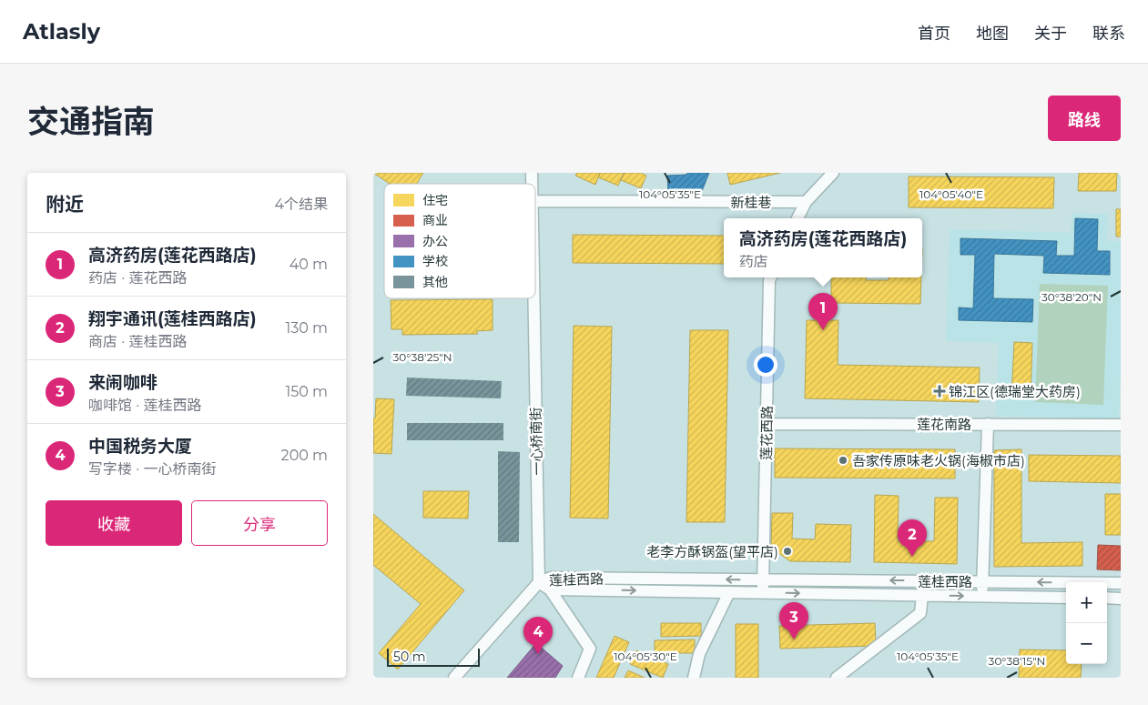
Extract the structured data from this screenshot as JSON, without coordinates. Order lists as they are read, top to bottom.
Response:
{
  "streets": {
    "street": [
      "新桂巷",
      "莲花南路",
      "莲花西路",
      "一心桥南街",
      "莲桂西路"
    ]
  },
  "crossings": [
    ["莲花南路", "莲花西路"],
    ["莲花西路", "莲桂西路"],
    ["一心桥南街", "莲桂西路"]
  ],
  "places": {
    "health": ["锦江区(德瑞堂大药房)"],
    "other": ["吾家传原味老火锅(海椒市店)", "老李方酥锅盔(望平店)"]
  },
  "legend": [
    "住宅",
    "商业",
    "办公",
    "学校",
    "其他"
  ],
  "scale_bar": "50 m",
  "page": {
    "header": "Atlasly",
    "nav": [
      "首页",
      "地图",
      "关于",
      "联系"
    ],
    "title": "交通指南",
    "buttons": [
      "路线",
      ["收藏", "分享"]
    ],
    "heading": ["附近", "4个结果"],
    "popup": ["高济药房(莲花西路店)", "药店"],
    "list": [
      {
        "mark": "1",
        "name": "高济药房(莲花西路店)",
        "note": "药店 · 莲花西路",
        "value": "40 m"
      },
      {
        "mark": "2",
        "name": "翔宇通讯(莲桂西路店)",
        "note": "商店 · 莲桂西路",
        "value": "130 m"
      },
      {
        "mark": "3",
        "name": "来闹咖啡",
        "note": "咖啡馆 · 莲桂西路",
        "value": "150 m"
      },
      {
        "mark": "4",
        "name": "中国税务大厦",
        "note": "写字楼 · 一心桥南街",
        "value": "200 m"
      }
    ],
    "pins": [
      "1",
      "2",
      "3",
      "4"
    ],
    "map_buttons": ["+", "−"],
    "scale": "50 m"
  },
  "coordinates": [
    "104°05'35\"E",
    "104°05'40\"E",
    "30°38'20\"N",
    "30°38'25\"N",
    "104°05'30\"E",
    "30°38'15\"N"
  ]
}
